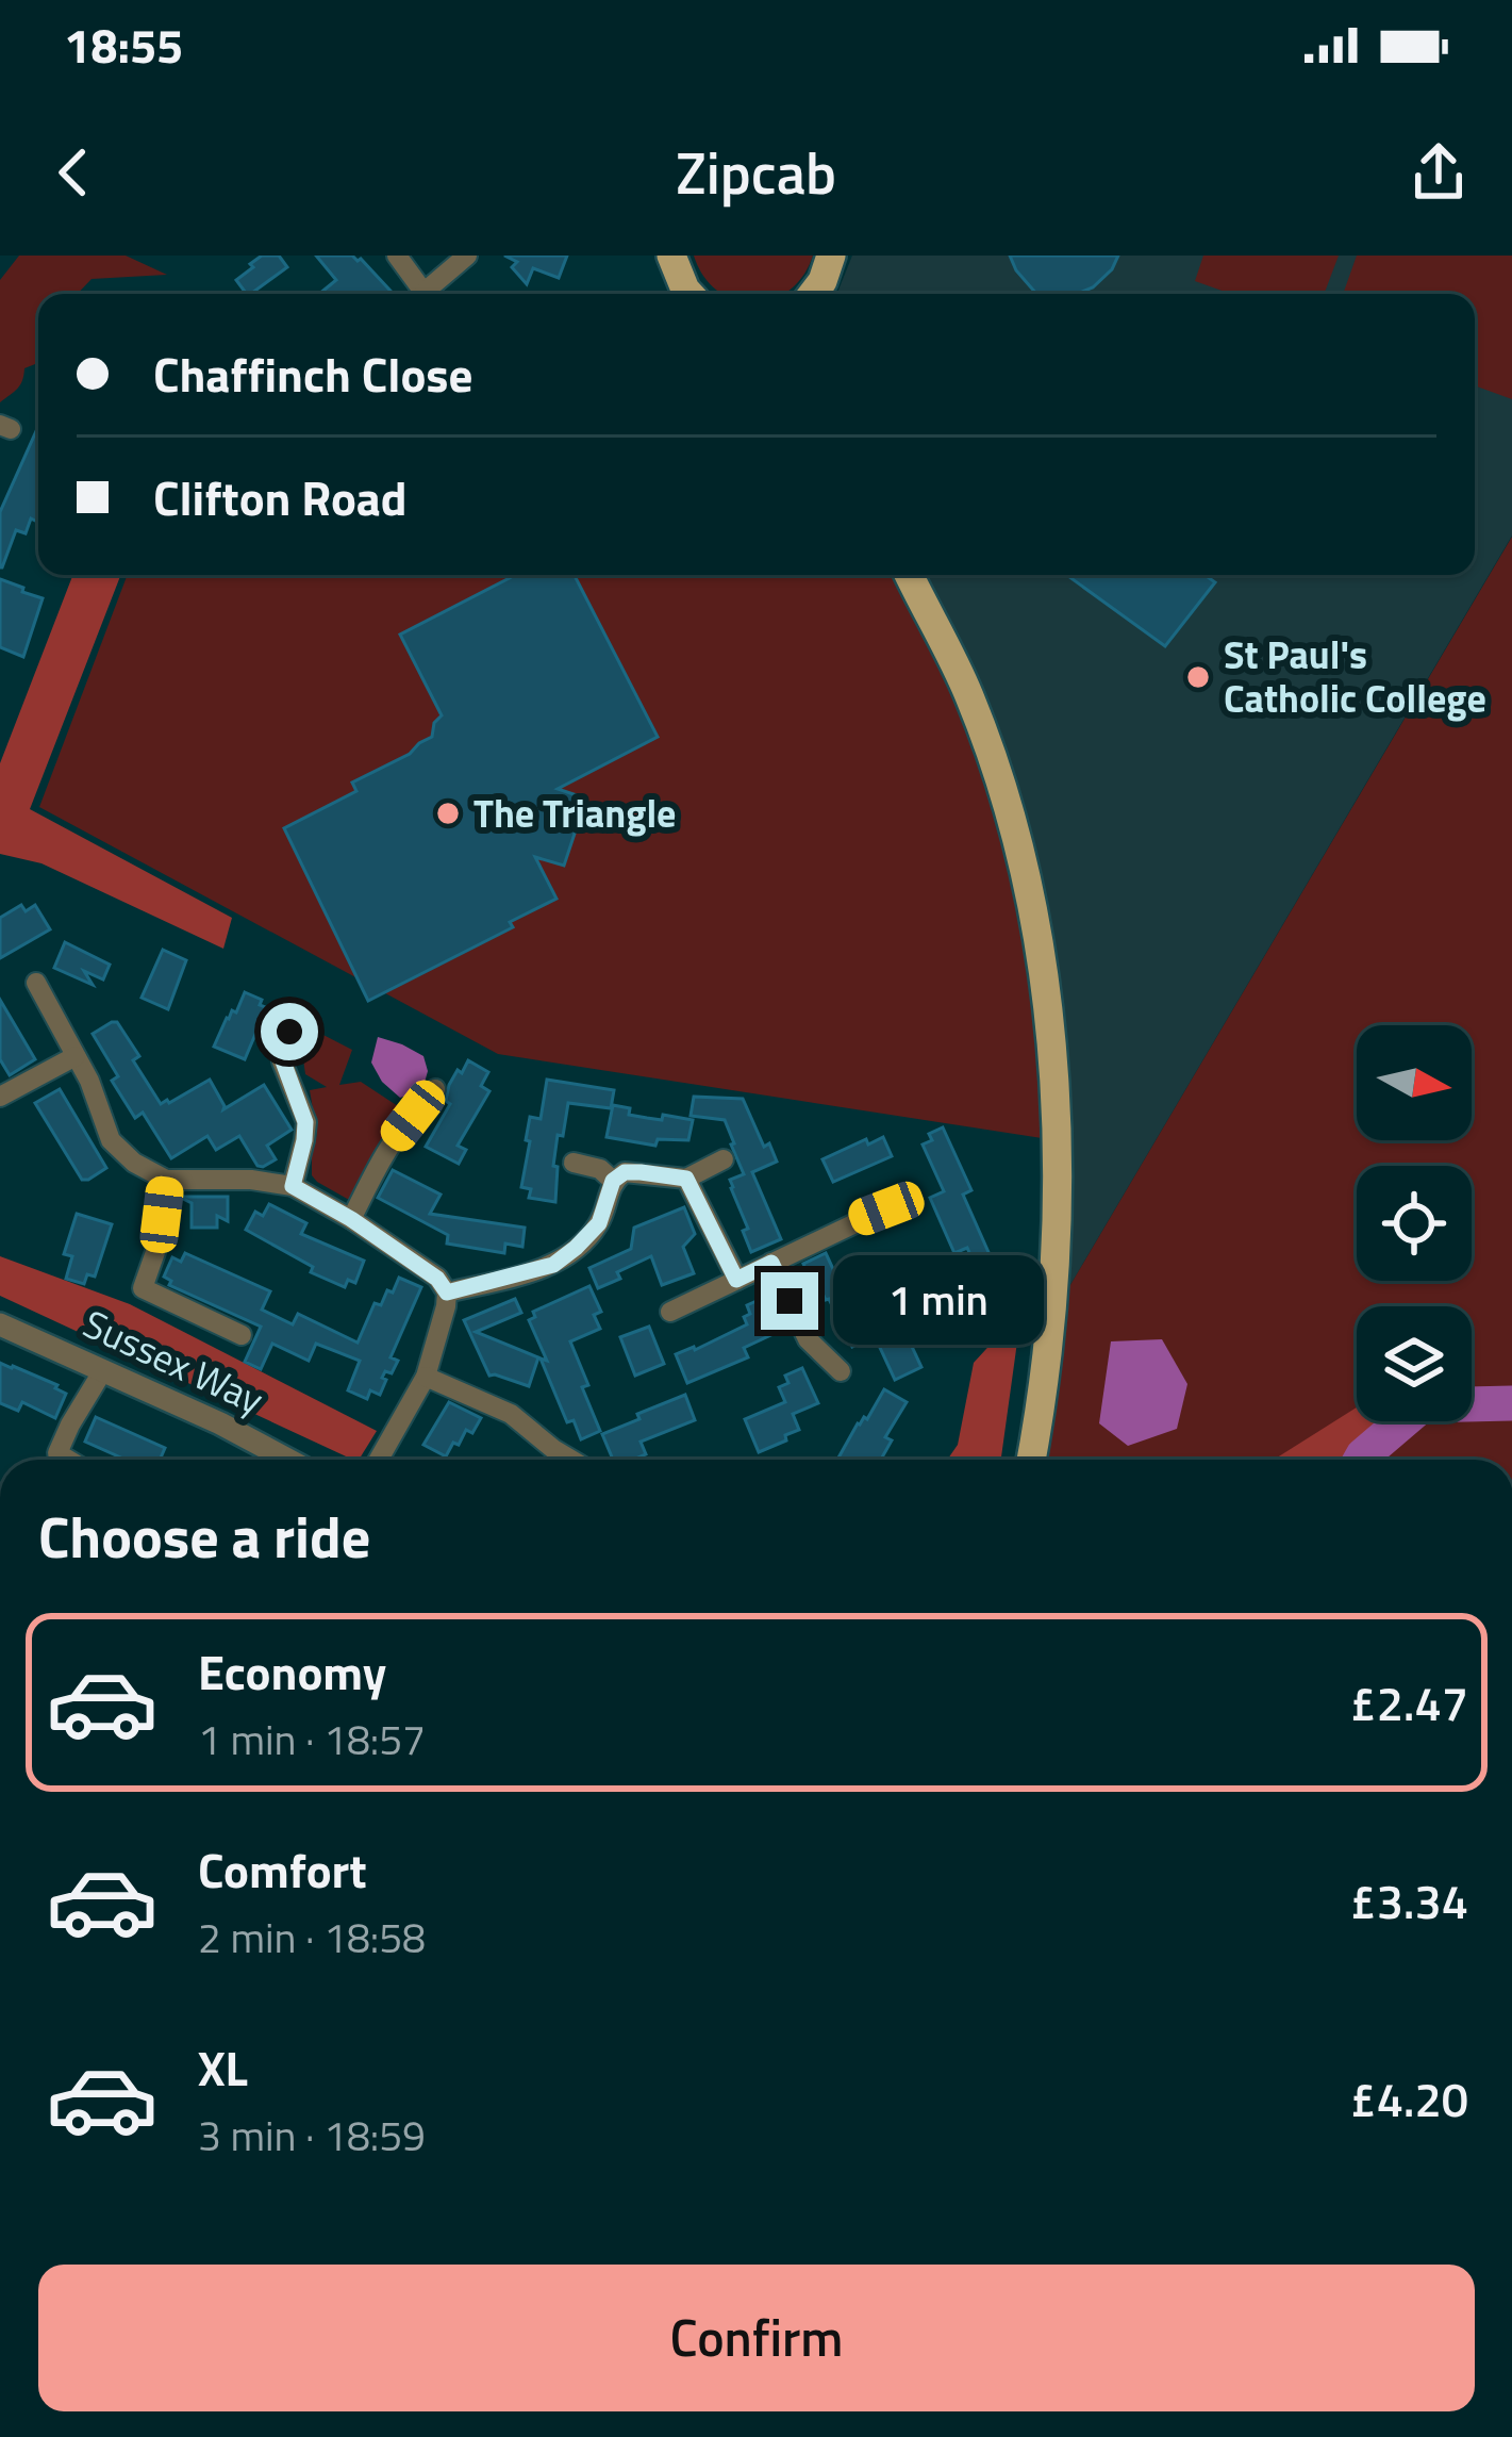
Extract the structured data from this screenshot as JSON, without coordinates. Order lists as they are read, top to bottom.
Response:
{
  "streets": {
    "street": ["Sussex Way"]
  },
  "places": ["St Paul's Catholic College", "The Triangle"],
  "north": "right",
  "page": {
    "status": "18:55",
    "header": "Zipcab",
    "banner": ["Chaffinch Close", "Clifton Road"],
    "bubble": "1 min",
    "heading": "Choose a ride",
    "list": [
      {
        "name": "Economy",
        "note": "1 min · 18:57",
        "value": "£2.47"
      },
      {
        "name": "Comfort",
        "note": "2 min · 18:58",
        "value": "£3.34"
      },
      {
        "name": "XL",
        "note": "3 min · 18:59",
        "value": "£4.20"
      }
    ],
    "buttons": "Confirm"
  }
}
